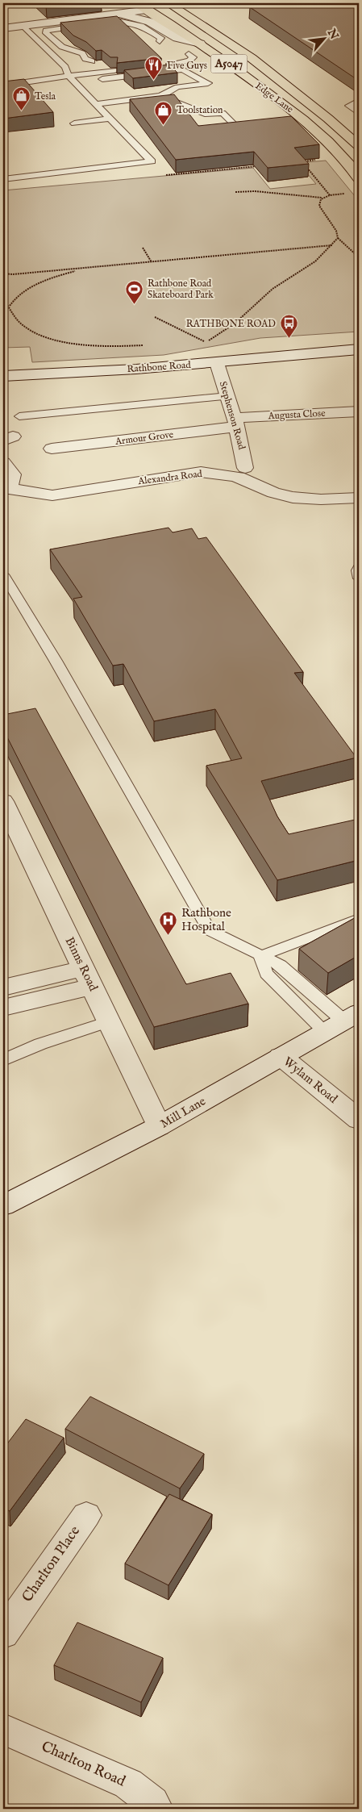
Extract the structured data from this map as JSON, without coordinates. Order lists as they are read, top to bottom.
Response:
{
  "streets": {
    "highway": ["A5047", "Edge Lane"],
    "street": [
      "Rathbone Road",
      "Augusta Close",
      "Stephenson Road",
      "Armour Grove",
      "Alexandra Road",
      "Binns Road",
      "Wylam Road",
      "Mill Lane",
      "Charlton Place",
      "Charlton Road"
    ]
  },
  "crossings": [
    ["Rathbone Road", "Stephenson Road"],
    ["Augusta Close", "Stephenson Road"],
    ["Augusta Close", "Armour Grove"],
    ["Stephenson Road", "Armour Grove"],
    ["Binns Road", "Mill Lane"],
    ["Wylam Road", "Mill Lane"]
  ],
  "places": {
    "restaurant": ["Five Guys"],
    "shop": ["Tesla", "Toolstation"],
    "sports": ["Rathbone Road Skateboard Park"],
    "bus stop": ["RATHBONE ROAD"],
    "hospital": ["Rathbone Hospital"]
  },
  "north": "top right"
}
